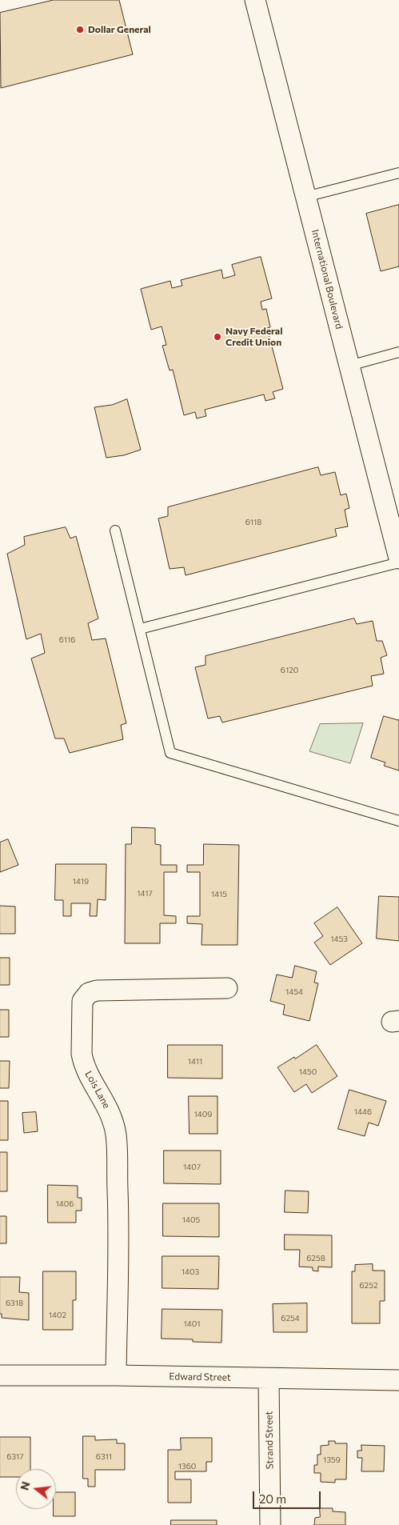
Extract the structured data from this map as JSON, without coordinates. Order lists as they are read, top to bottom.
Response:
{
  "streets": {
    "street": [
      "International Boulevard",
      "Lois Lane",
      "Edward Street",
      "Strand Street"
    ]
  },
  "crossings": [
    ["Lois Lane", "Edward Street"],
    ["Edward Street", "Strand Street"]
  ],
  "places": ["Dollar General", "Navy Federal Credit Union"],
  "house_numbers": [
    "6118",
    "6116",
    "6120",
    "1419",
    "1417",
    "1415",
    "1453",
    "1454",
    "1411",
    "1450",
    "1446",
    "1409",
    "1407",
    "1406",
    "1405",
    "6258",
    "1403",
    "6252",
    "6318",
    "1402",
    "6254",
    "1401",
    "6317",
    "6311",
    "1359",
    "1360"
  ],
  "scale_bar": "20 m",
  "north": "left"
}
